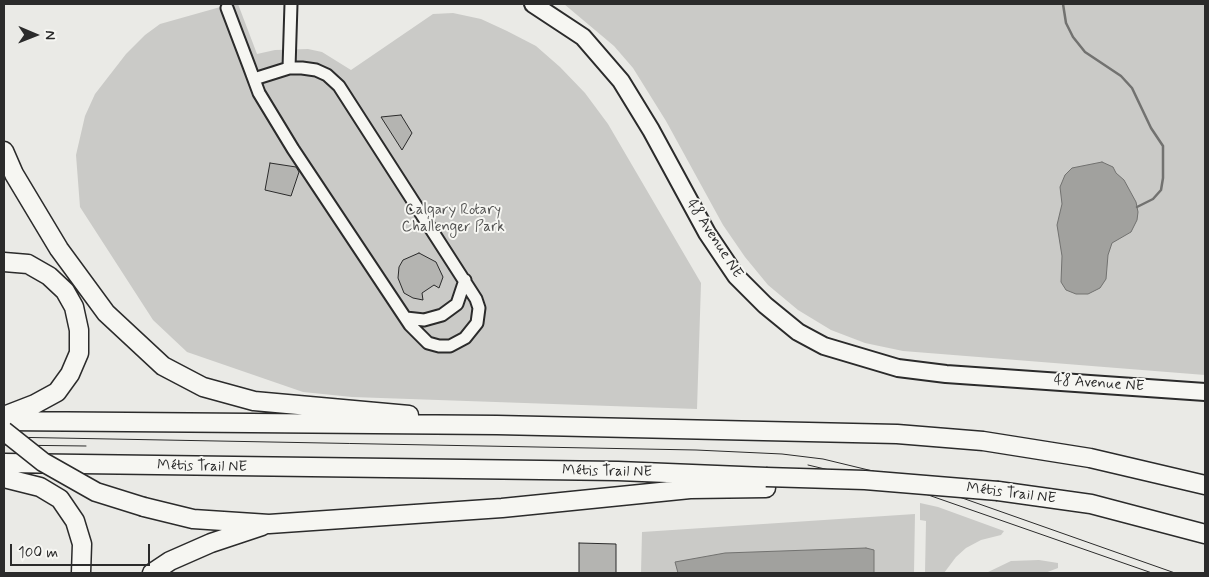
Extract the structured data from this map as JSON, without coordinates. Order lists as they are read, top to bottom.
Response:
{
  "streets": {
    "main road": ["Métis Trail NE"],
    "street": ["48 Avenue NE"]
  },
  "parks": ["Calgary Rotary Challenger Park"],
  "scale_bar": "100 m",
  "north": "right"
}
